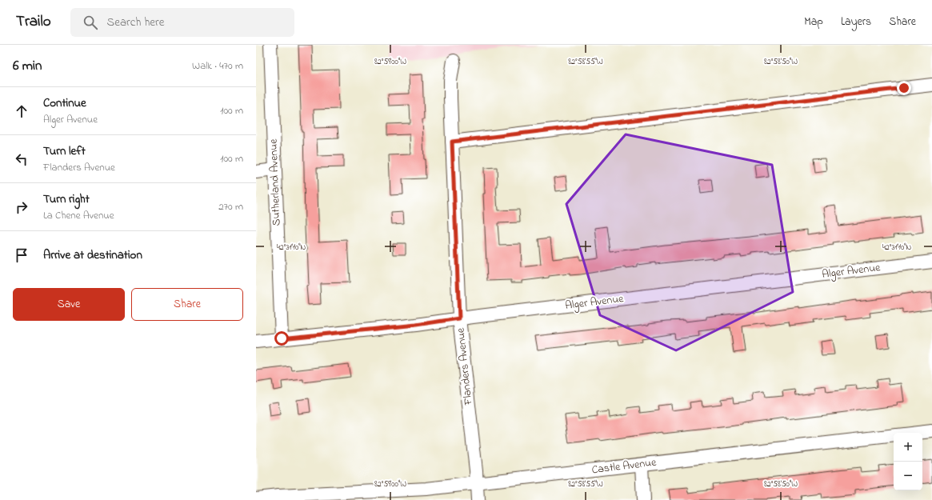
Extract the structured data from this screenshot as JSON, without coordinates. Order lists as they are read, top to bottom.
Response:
{
  "streets": {
    "street": [
      "Sutherland Avenue",
      "Alger Avenue",
      "Flanders Avenue",
      "Castle Avenue"
    ]
  },
  "crossings": [
    ["Sutherland Avenue", "Alger Avenue"],
    ["Alger Avenue", "Flanders Avenue"],
    ["Flanders Avenue", "Castle Avenue"]
  ],
  "page": {
    "header": "Trailo",
    "search": "Search here",
    "nav": ["Map", "Layers", "Share"],
    "heading": ["6 min", "Walk · 470 m"],
    "list": [
      ["Continue", "Alger Avenue", "100 m"],
      ["Turn left", "Flanders Avenue", "100 m"],
      ["Turn right", "La Chene Avenue", "270 m"],
      "Arrive at destination"
    ],
    "buttons": ["Save", "Share"],
    "map_buttons": ["+", "−"]
  },
  "coordinates": [
    "82°59'00\"W",
    "82°58'55\"W",
    "82°58'50\"W",
    "42°31'10\"N"
  ]
}
